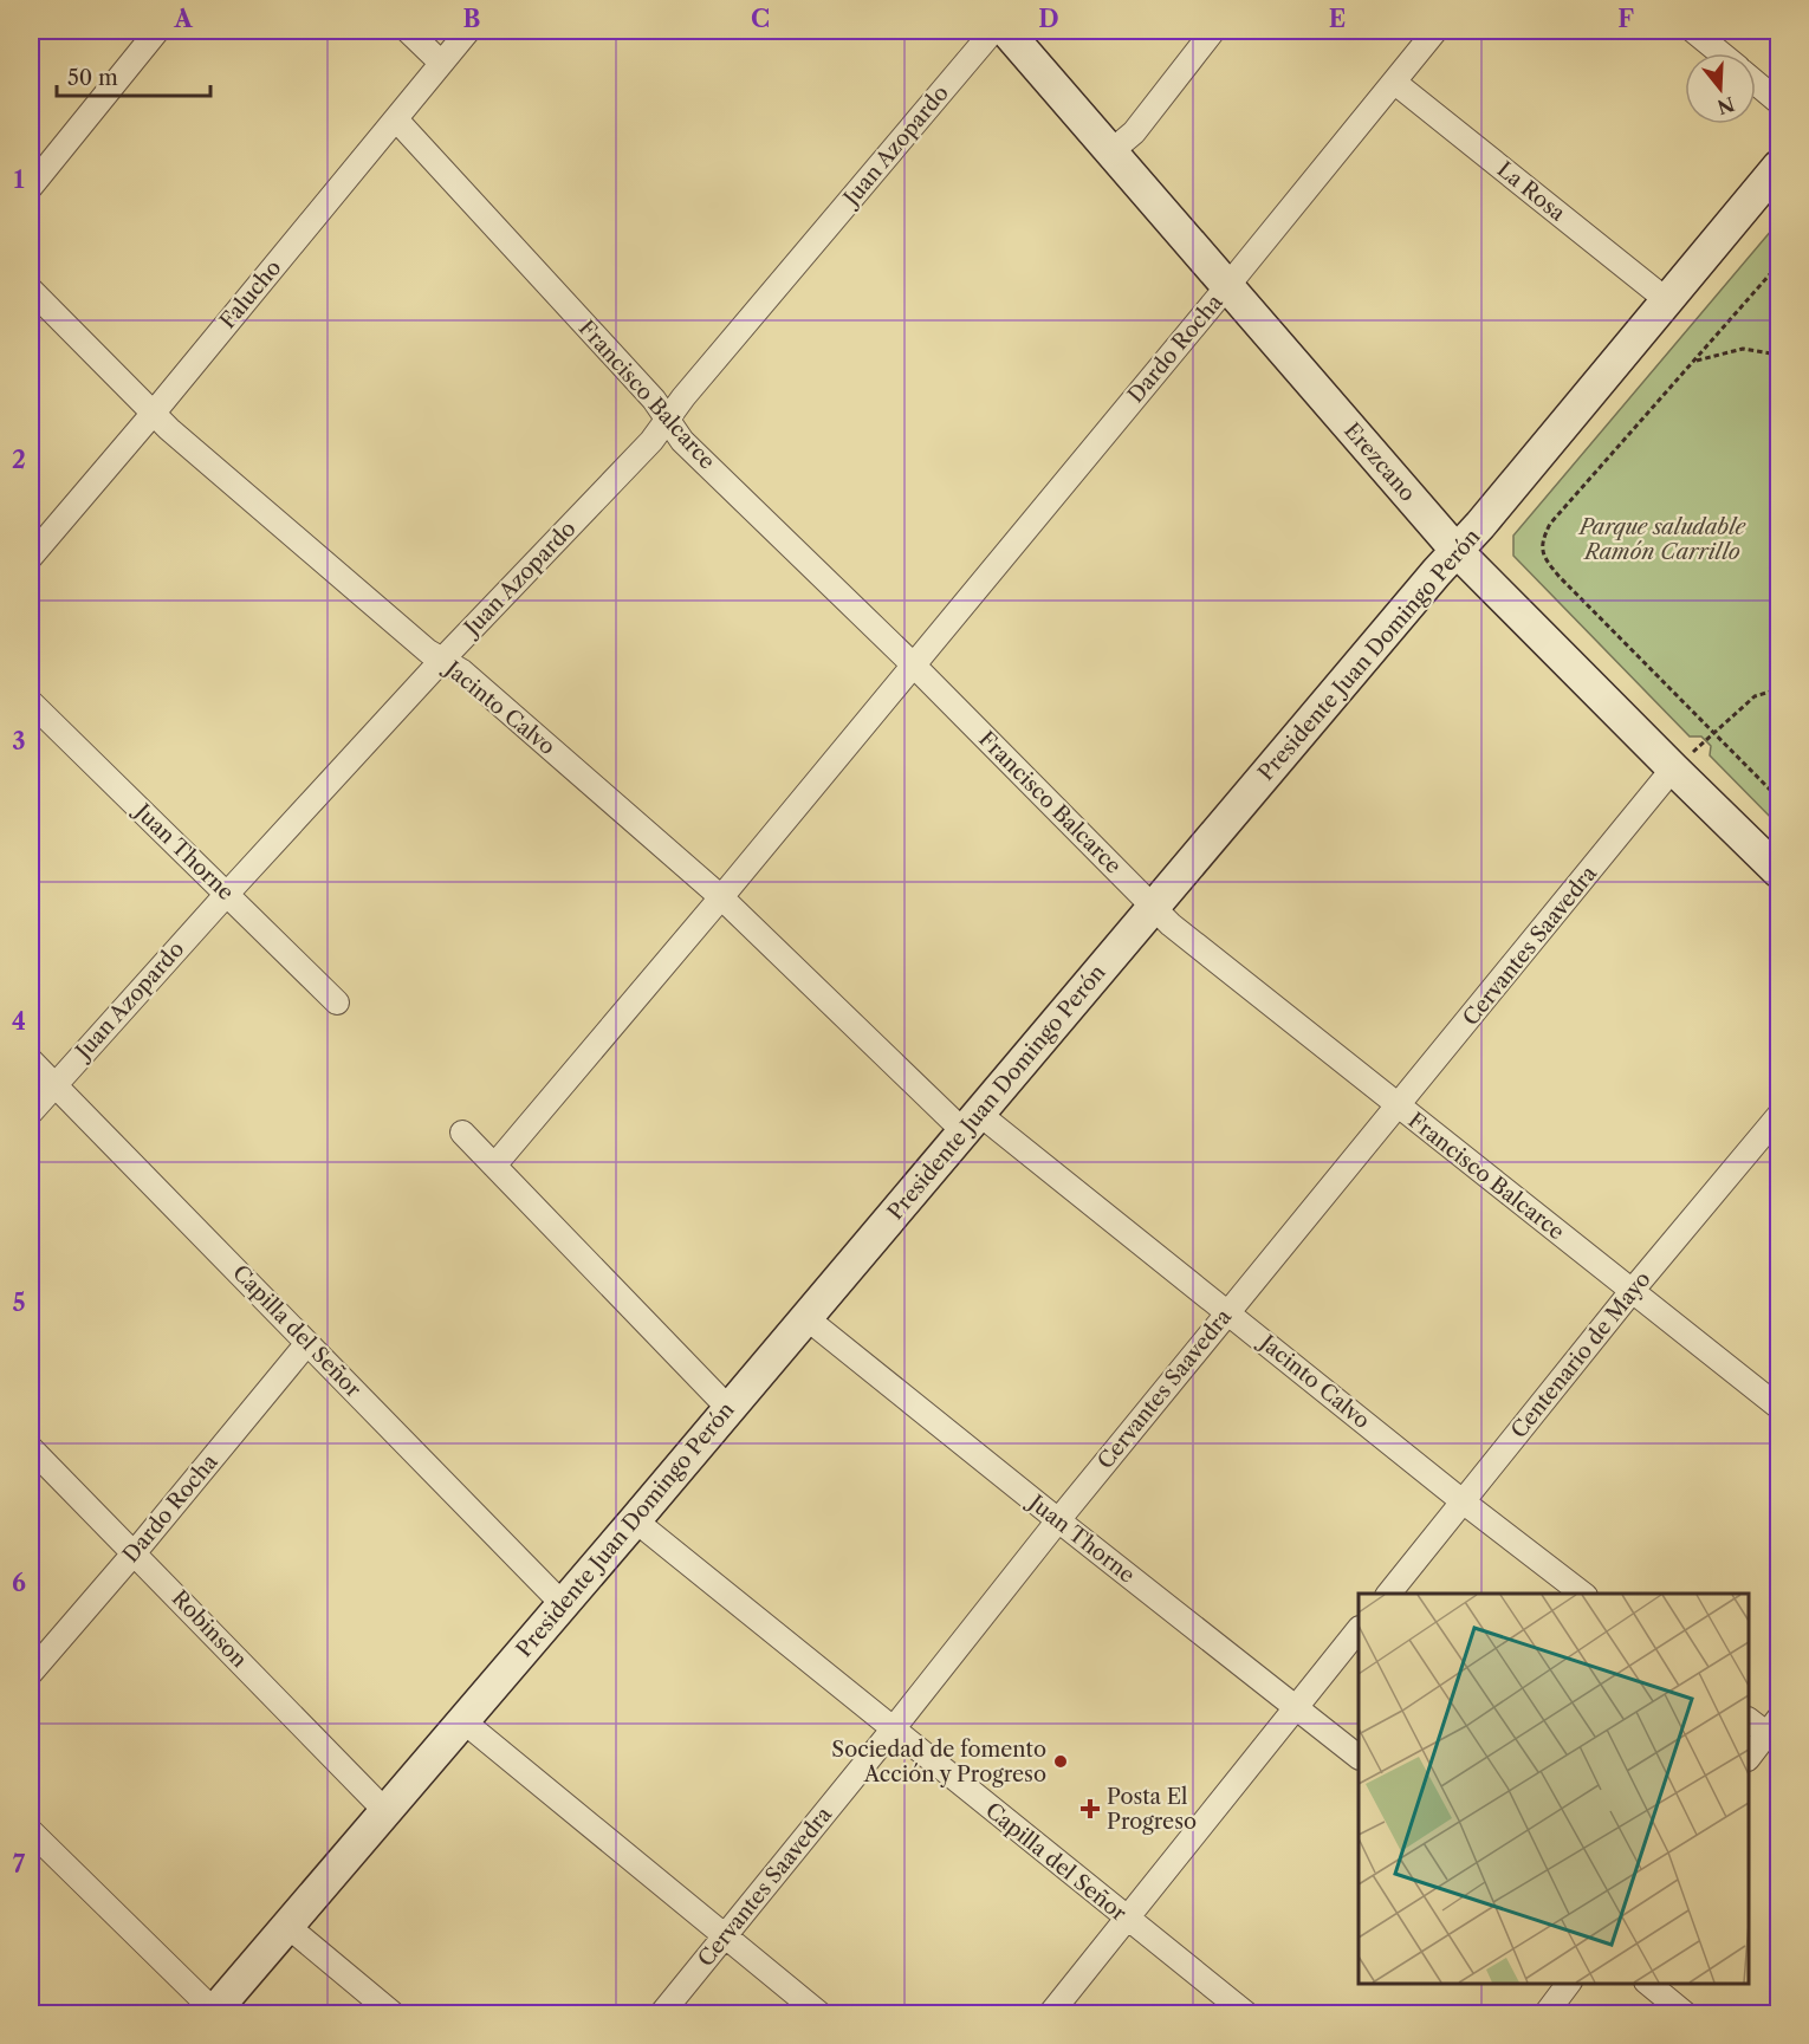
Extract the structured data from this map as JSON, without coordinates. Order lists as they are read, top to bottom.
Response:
{
  "streets": {
    "street": [
      "Juan Azopardo",
      "La Rosa",
      "Falucho",
      "Dardo Rocha",
      "Francisco Balcarce",
      "Erezcano",
      "Presidente Juan Domingo Perón",
      "Jacinto Calvo",
      "Juan Thorne",
      "Cervantes Saavedra",
      "Capilla del Señor",
      "Centenario de Mayo",
      "Robinson"
    ]
  },
  "crossings": [
    ["Juan Azopardo", "Francisco Balcarce"],
    ["Juan Azopardo", "Jacinto Calvo"],
    ["Juan Azopardo", "Juan Thorne"],
    ["Juan Azopardo", "Capilla del Señor"],
    ["La Rosa", "Dardo Rocha"],
    ["La Rosa", "Presidente Juan Domingo Perón"],
    ["Falucho", "Francisco Balcarce"],
    ["Falucho", "Jacinto Calvo"],
    ["Dardo Rocha", "Francisco Balcarce"],
    ["Dardo Rocha", "Erezcano"],
    ["Dardo Rocha", "Jacinto Calvo"],
    ["Dardo Rocha", "Capilla del Señor"],
    ["Dardo Rocha", "Robinson"],
    ["Francisco Balcarce", "Presidente Juan Domingo Perón"],
    ["Francisco Balcarce", "Cervantes Saavedra"],
    ["Francisco Balcarce", "Centenario de Mayo"],
    ["Erezcano", "Presidente Juan Domingo Perón"],
    ["Erezcano", "Cervantes Saavedra"],
    ["Presidente Juan Domingo Perón", "Jacinto Calvo"],
    ["Presidente Juan Domingo Perón", "Juan Thorne"],
    ["Presidente Juan Domingo Perón", "Capilla del Señor"],
    ["Presidente Juan Domingo Perón", "Robinson"],
    ["Jacinto Calvo", "Cervantes Saavedra"],
    ["Jacinto Calvo", "Centenario de Mayo"],
    ["Juan Thorne", "Cervantes Saavedra"],
    ["Cervantes Saavedra", "Capilla del Señor"]
  ],
  "parks": ["Parque saludable Ramón Carrillo"],
  "places": {
    "other": ["Sociedad de fomento Acción y Progreso"],
    "health": ["Posta El Progreso"]
  },
  "scale_bar": "50 m",
  "north": "bottom",
  "grid": {
    "columns": [
      "A",
      "B",
      "C",
      "D",
      "E",
      "F"
    ],
    "rows": [
      "1",
      "2",
      "3",
      "4",
      "5",
      "6",
      "7"
    ]
  }
}
